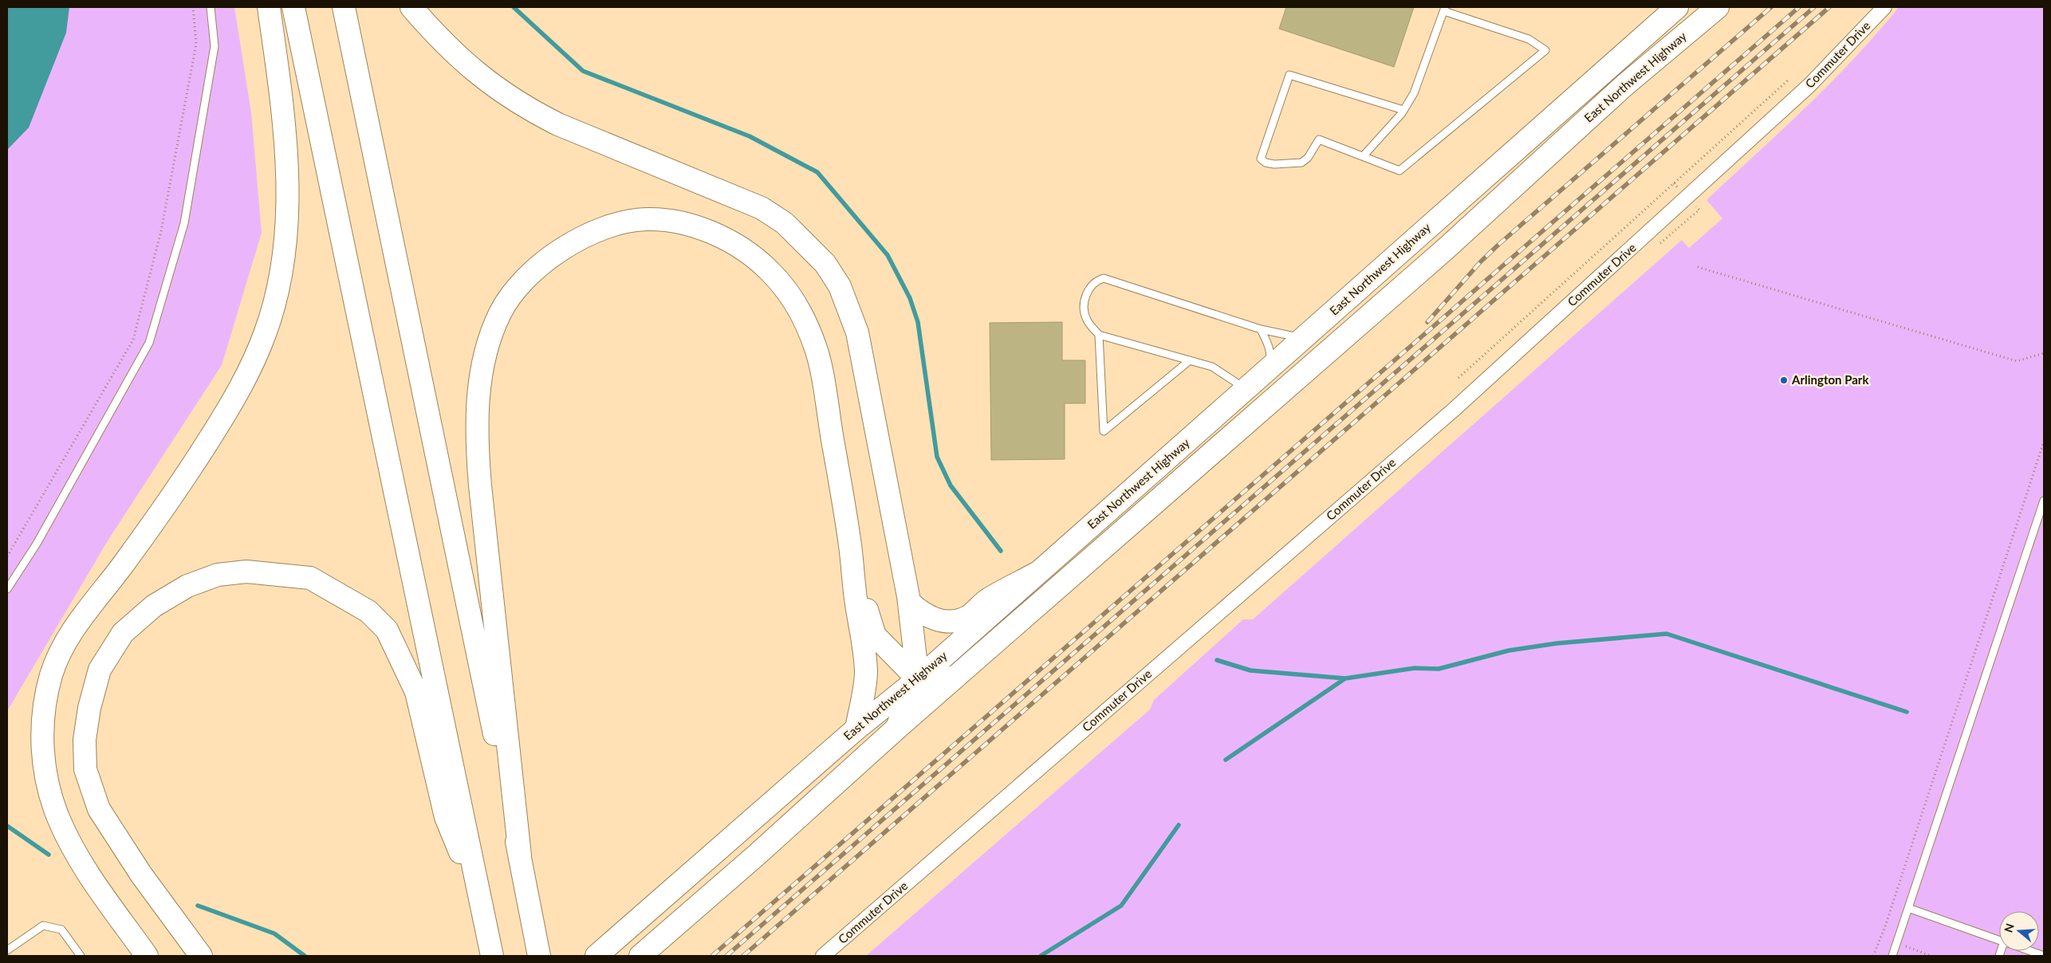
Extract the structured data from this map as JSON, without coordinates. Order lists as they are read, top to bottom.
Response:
{
  "streets": {
    "main road": ["East Northwest Highway"],
    "street": ["Commuter Drive"]
  },
  "places": ["Arlington Park"],
  "north": "left"
}
